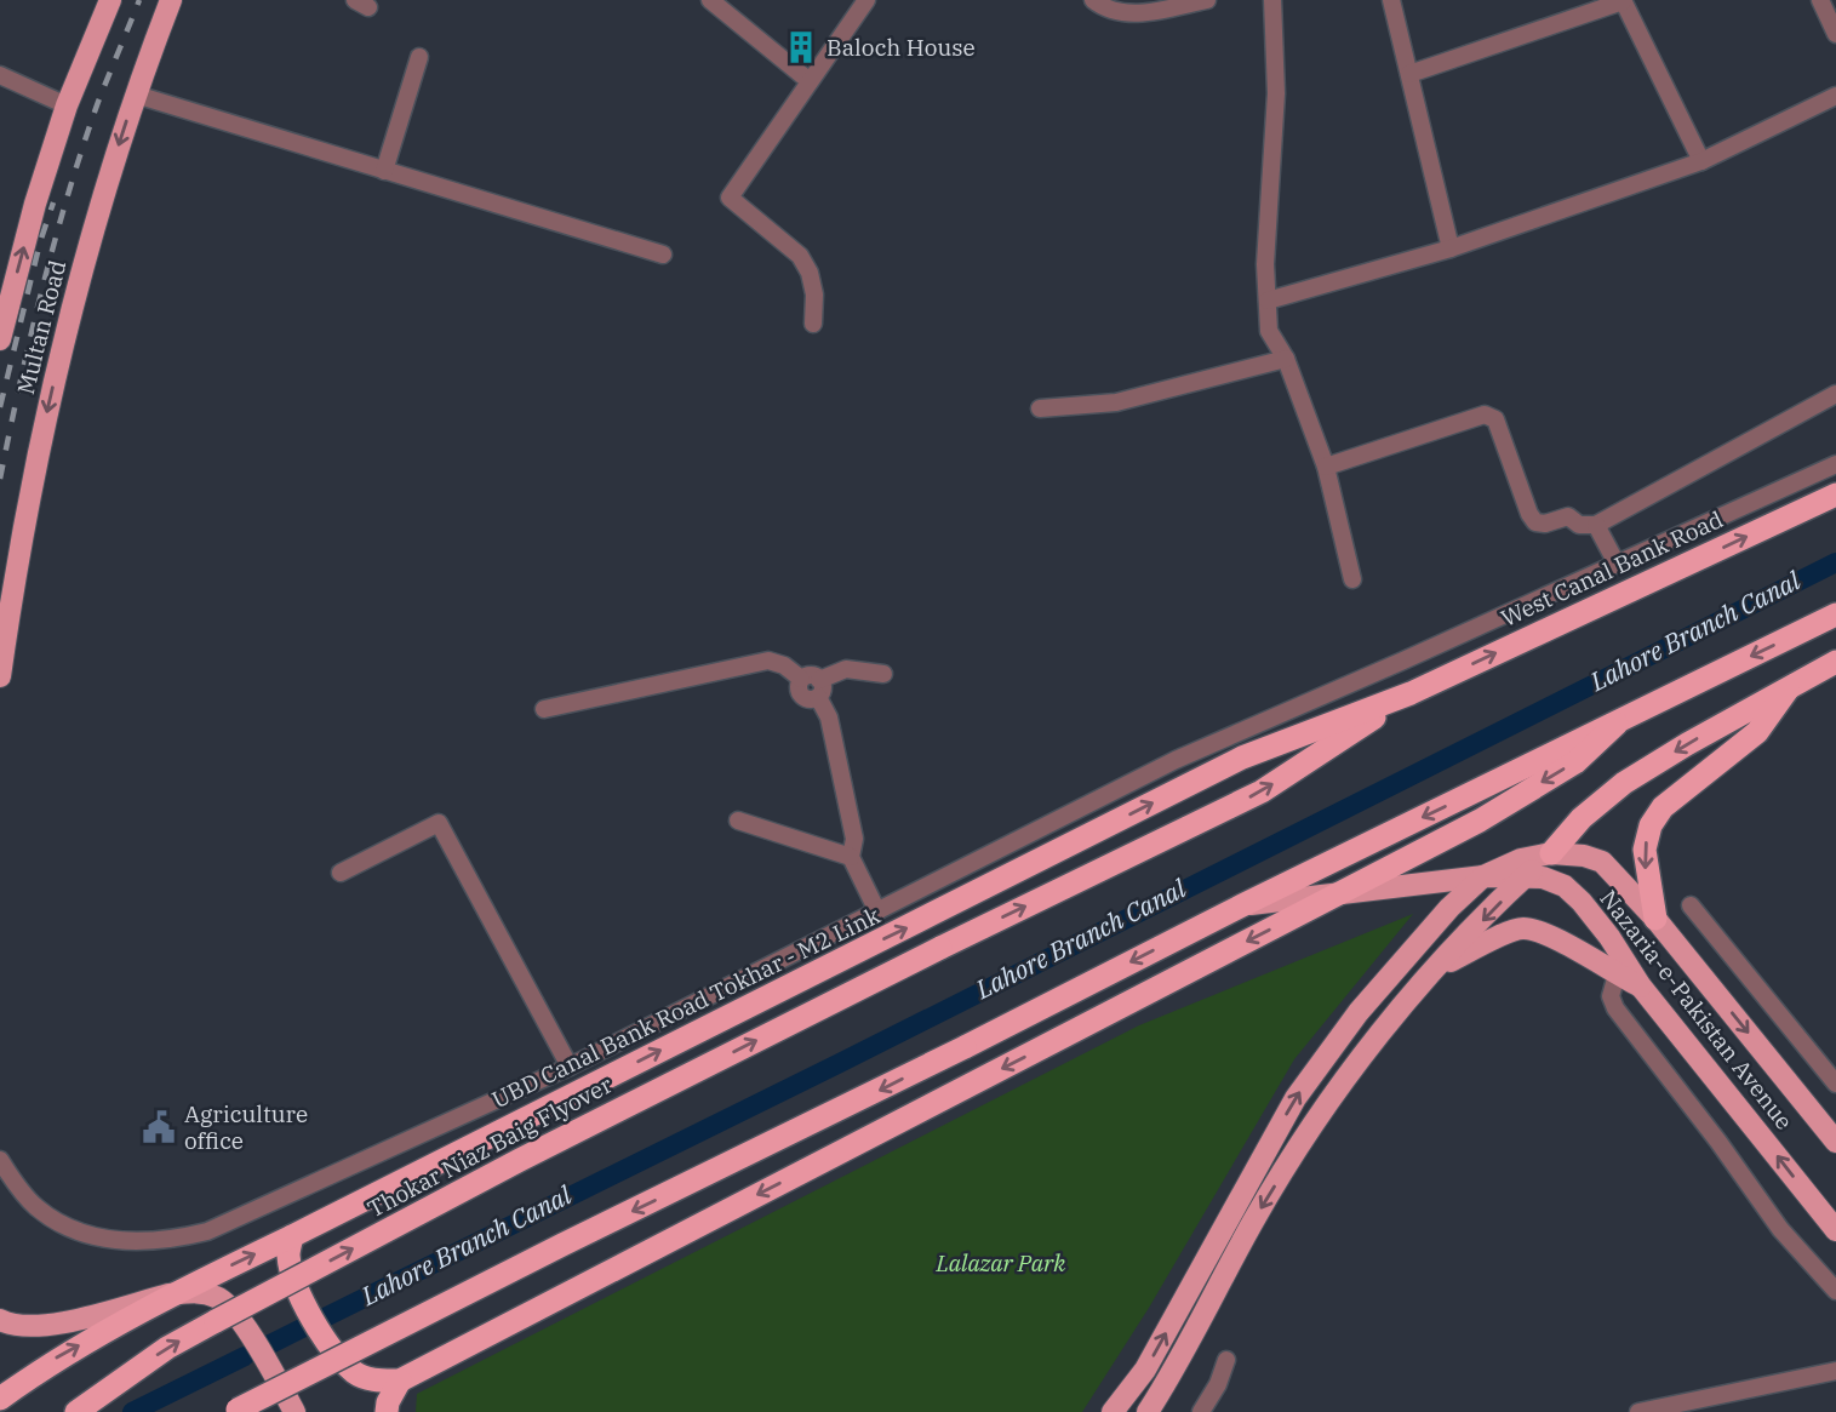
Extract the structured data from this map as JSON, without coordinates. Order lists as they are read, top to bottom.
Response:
{
  "streets": {
    "highway": ["West Canal Bank Road", "UBD Canal Bank Road Tokhar - M2 Link", "Thokar Niaz Baig Flyover"],
    "main road": ["Multan Road", "Nazaria-e-Pakistan Avenue"]
  },
  "crossings": [
    ["West Canal Bank Road", "UBD Canal Bank Road Tokhar - M2 Link"],
    ["West Canal Bank Road", "Thokar Niaz Baig Flyover"],
    ["UBD Canal Bank Road Tokhar - M2 Link", "Thokar Niaz Baig Flyover"]
  ],
  "water": ["Lahore Branch Canal"],
  "parks": ["Lalazar Park"],
  "places": {
    "building": ["Baloch House"],
    "public building": ["Agriculture office"]
  }
}
